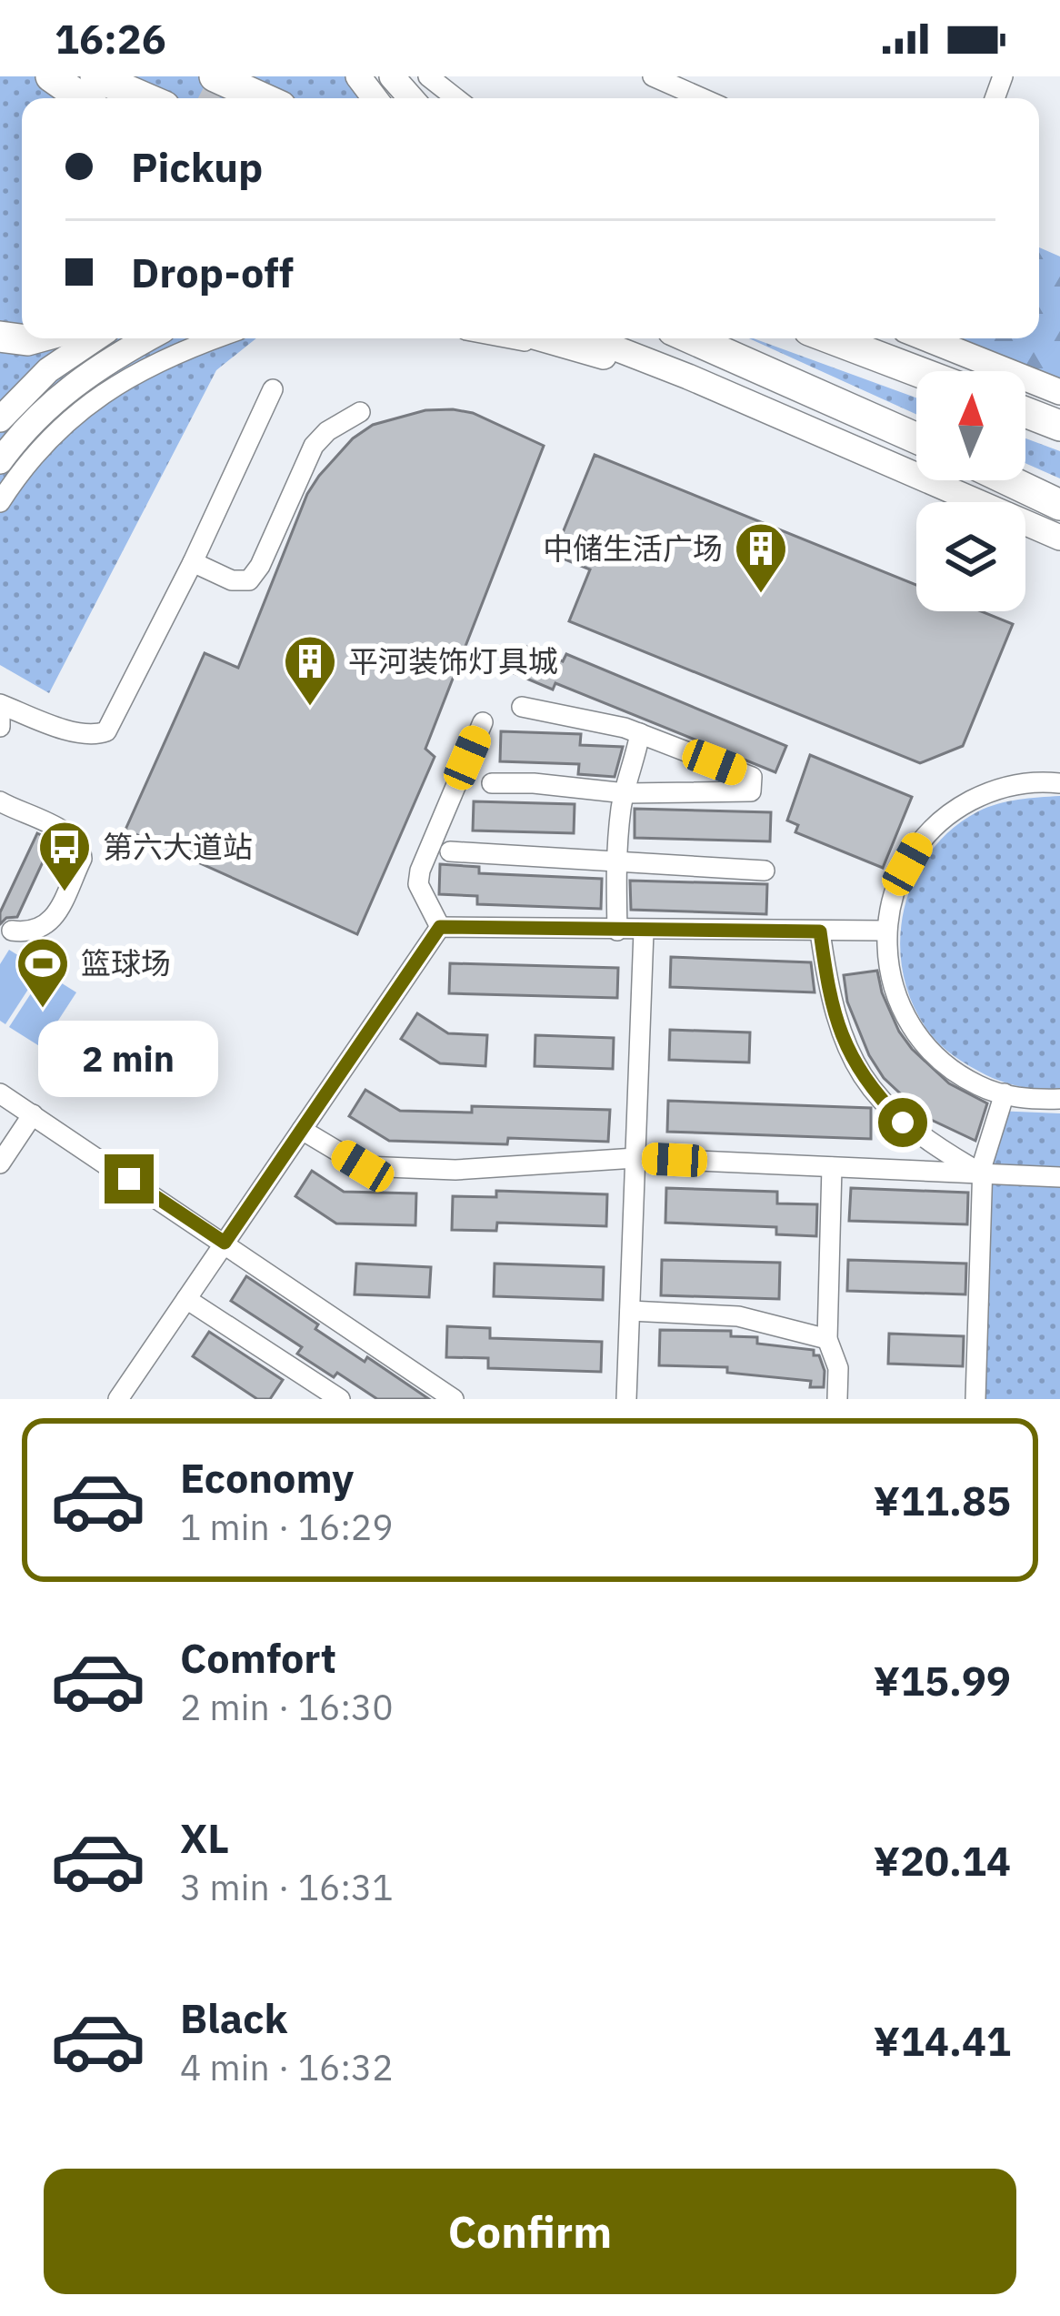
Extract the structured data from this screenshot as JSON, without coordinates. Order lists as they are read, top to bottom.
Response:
{
  "places": {
    "building": ["中储生活广场", "平河装饰灯具城"],
    "bus stop": ["第六大道站"],
    "sports": ["篮球场"]
  },
  "north": "top",
  "page": {
    "status": "16:26",
    "banner": ["Pickup", "Drop-off"],
    "bubble": "2 min",
    "list": [
      {
        "name": "Economy",
        "note": "1 min · 16:29",
        "value": "¥11.85"
      },
      {
        "name": "Comfort",
        "note": "2 min · 16:30",
        "value": "¥15.99"
      },
      {
        "name": "XL",
        "note": "3 min · 16:31",
        "value": "¥20.14"
      },
      {
        "name": "Black",
        "note": "4 min · 16:32",
        "value": "¥14.41"
      }
    ],
    "buttons": "Confirm"
  }
}
